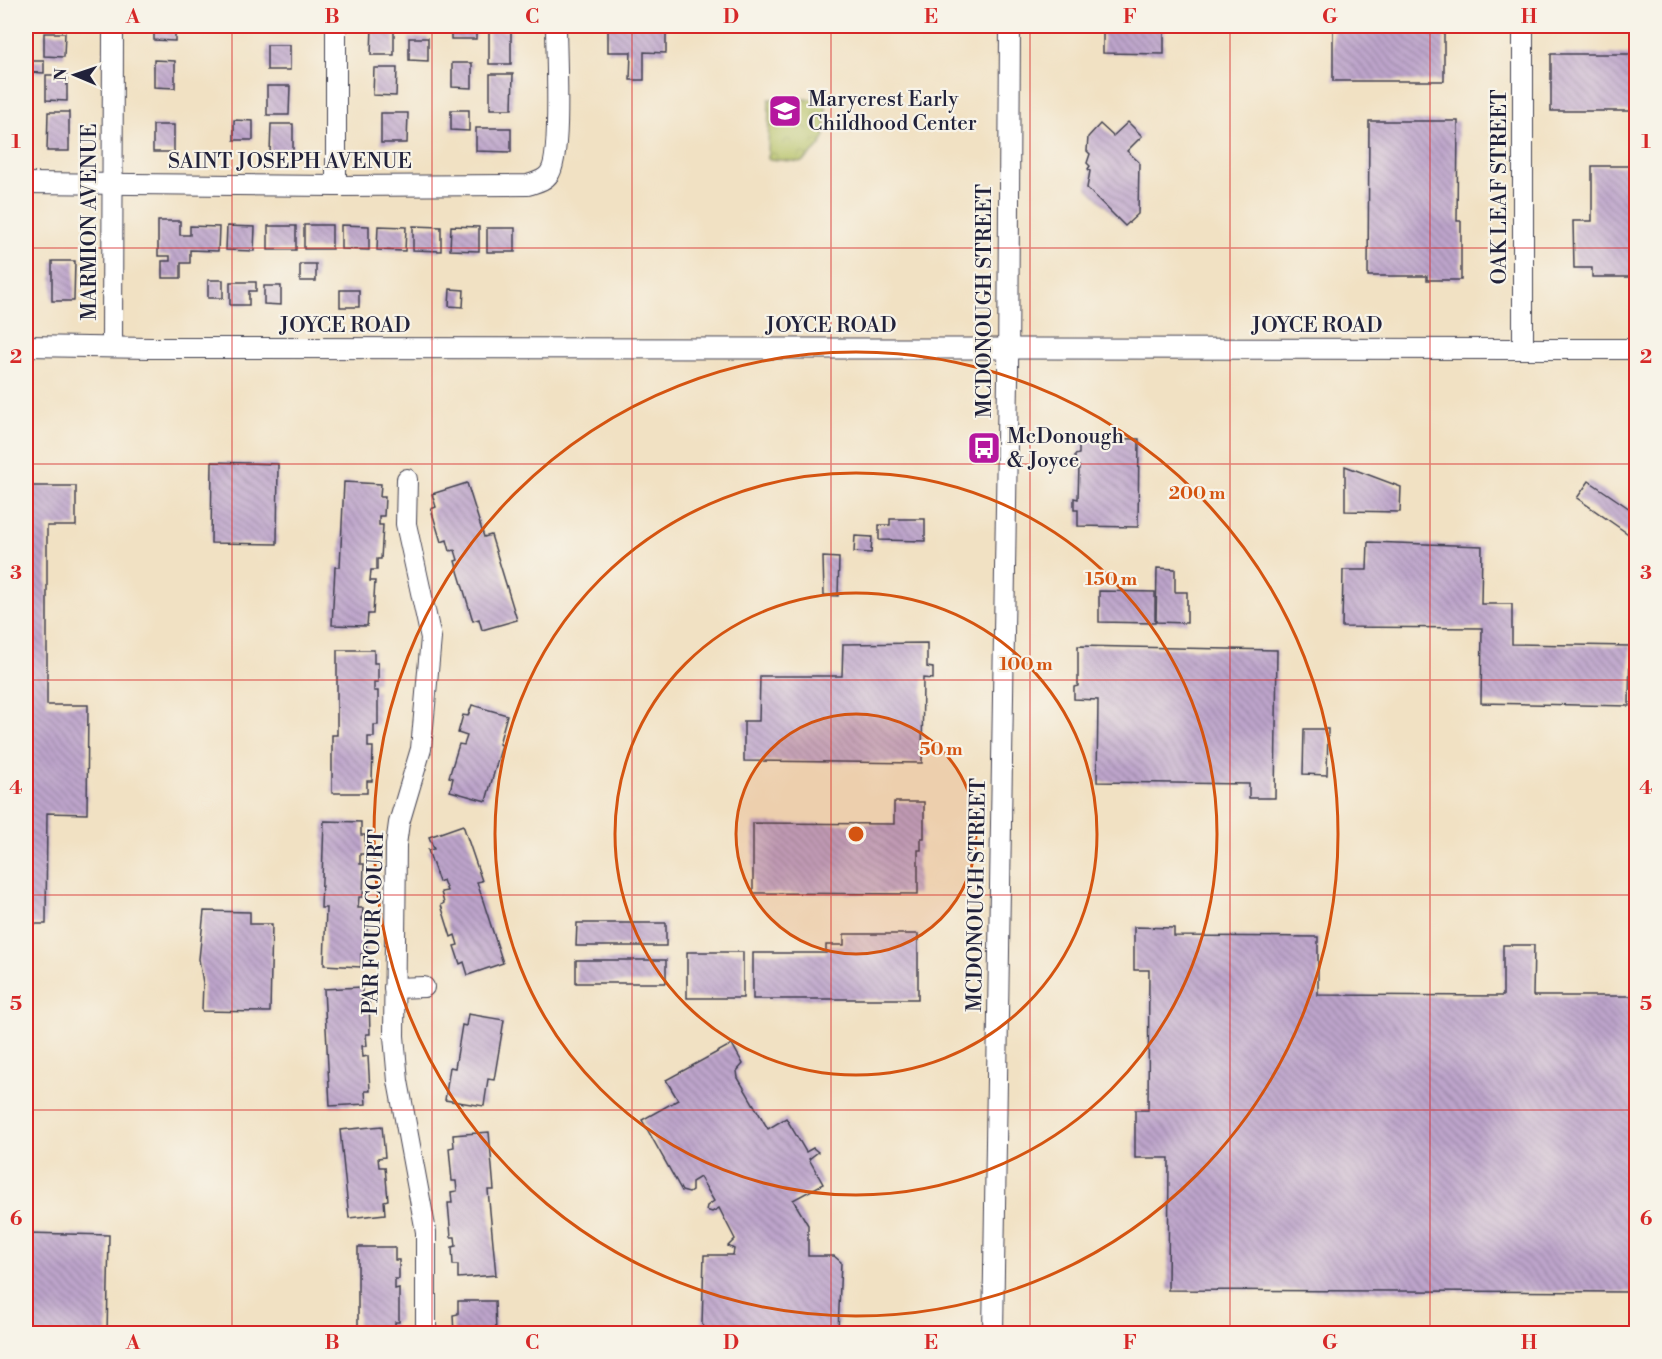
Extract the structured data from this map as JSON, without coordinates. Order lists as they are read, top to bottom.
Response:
{
  "streets": {
    "street": [
      "SAINT JOSEPH AVENUE",
      "OAK LEAF STREET",
      "MARMION AVENUE",
      "MCDONOUGH STREET",
      "JOYCE ROAD",
      "PAR FOUR COURT"
    ]
  },
  "crossings": [
    ["SAINT JOSEPH AVENUE", "MARMION AVENUE"],
    ["OAK LEAF STREET", "JOYCE ROAD"],
    ["MARMION AVENUE", "JOYCE ROAD"],
    ["MCDONOUGH STREET", "JOYCE ROAD"]
  ],
  "places": {
    "school or university": ["Marycrest Early Childhood Center"],
    "bus stop": ["McDonough & Joyce"]
  },
  "north": "left",
  "grid": {
    "columns": [
      "A",
      "B",
      "C",
      "D",
      "E",
      "F",
      "G",
      "H"
    ],
    "rows": [
      "1",
      "2",
      "3",
      "4",
      "5",
      "6"
    ]
  },
  "rings": [
    "200 m",
    "150 m",
    "100 m",
    "50 m"
  ]
}
